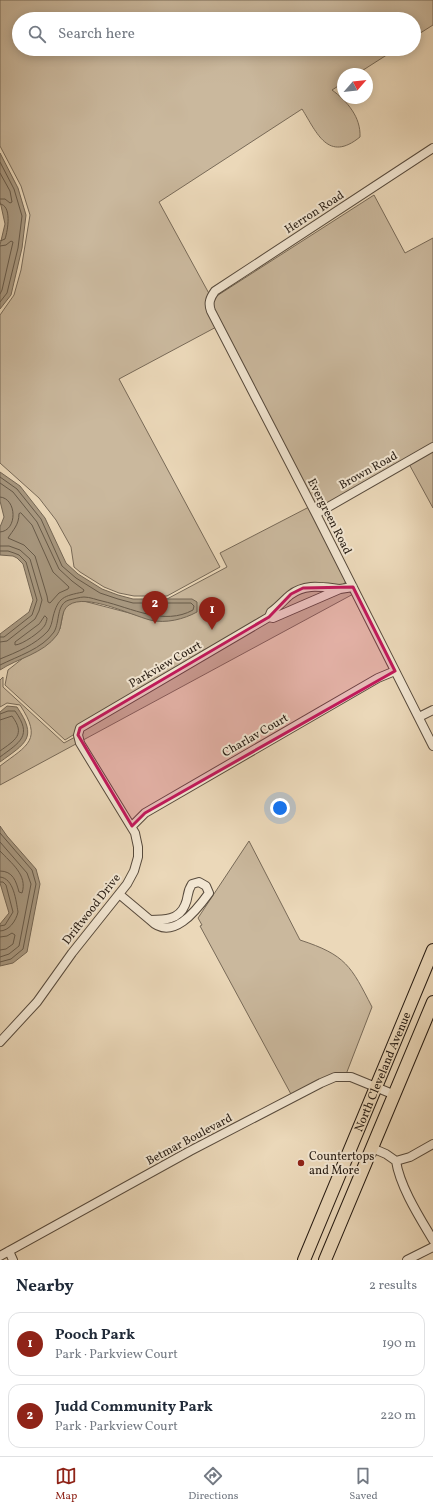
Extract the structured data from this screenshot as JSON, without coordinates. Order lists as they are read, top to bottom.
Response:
{
  "streets": {
    "main road": ["North Cleveland Avenue"],
    "street": [
      "Herron Road",
      "Brown Road",
      "Evergreen Road",
      "Parkview Court",
      "Charlav Court",
      "Driftwood Drive",
      "Betmar Boulevard"
    ]
  },
  "crossings": [
    ["Herron Road", "Evergreen Road"],
    ["Brown Road", "Evergreen Road"],
    ["Evergreen Road", "Parkview Court"],
    ["Evergreen Road", "Charlav Court"],
    ["Parkview Court", "Driftwood Drive"],
    ["Charlav Court", "Driftwood Drive"],
    ["North Cleveland Avenue", "Betmar Boulevard"]
  ],
  "places": ["Countertops and More"],
  "north": "top right",
  "page": {
    "search": "Search here",
    "pins": ["2", "1"],
    "heading": ["Nearby", "2 results"],
    "list": [
      {
        "mark": "1",
        "name": "Pooch Park",
        "note": "Park · Parkview Court",
        "value": "190 m"
      },
      {
        "mark": "2",
        "name": "Judd Community Park",
        "note": "Park · Parkview Court",
        "value": "220 m"
      }
    ],
    "nav": ["Map", "Directions", "Saved"]
  }
}
